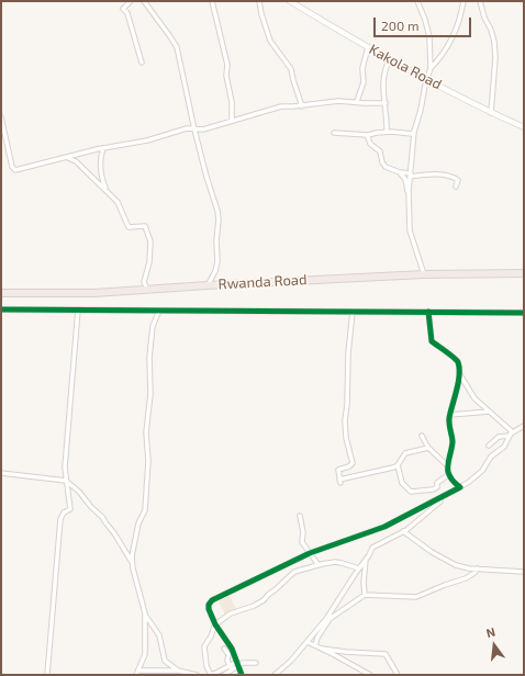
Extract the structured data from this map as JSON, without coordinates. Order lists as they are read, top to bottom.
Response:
{
  "streets": {
    "highway": ["Rwanda Road"],
    "street": ["Kakola Road"]
  },
  "scale_bar": "200 m",
  "north": "top"
}
